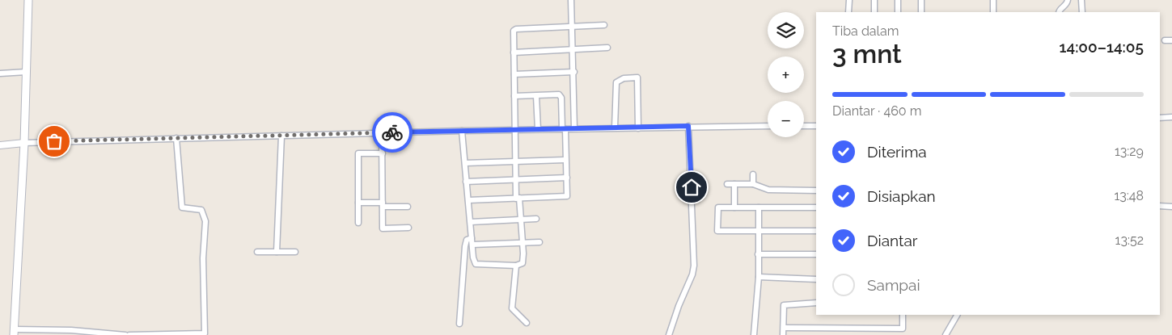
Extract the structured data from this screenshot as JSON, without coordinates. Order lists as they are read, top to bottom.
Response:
{
  "page": {
    "map_buttons": ["+", "−"],
    "heading": ["3 mnt", "Tiba dalam", "14:00–14:05"],
    "bar": "Diantar · 460 m",
    "list": [
      ["Diterima", "13:29"],
      ["Disiapkan", "13:48"],
      ["Diantar", "13:52"],
      "Sampai"
    ]
  }
}
